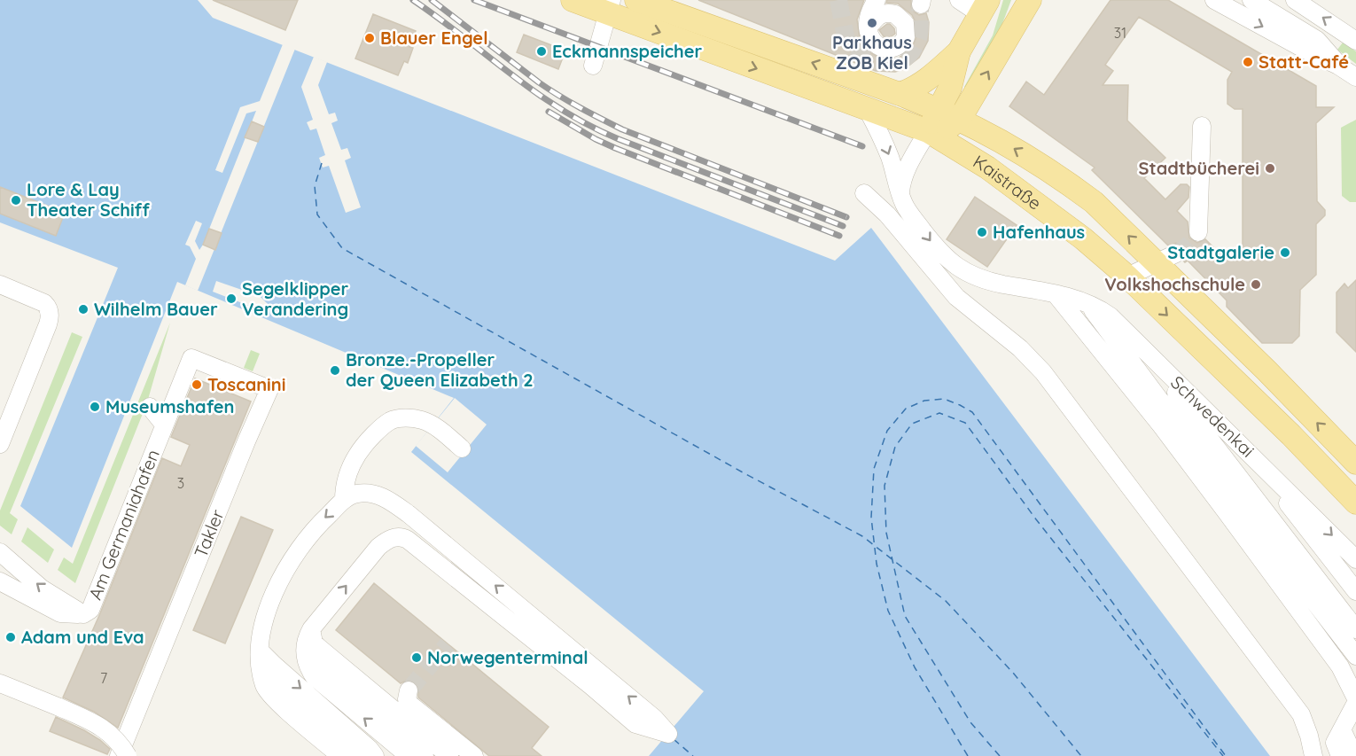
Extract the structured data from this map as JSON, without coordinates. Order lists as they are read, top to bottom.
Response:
{
  "streets": {
    "main road": ["Kaistraße"],
    "street": ["Schwedenkai", "Am Germaniahafen", "Takler"]
  },
  "crossings": [
    ["Kaistraße", "Schwedenkai"],
    ["Am Germaniahafen", "Takler"]
  ],
  "places": [
    "Parkhaus ZOB Kiel",
    "Blauer Engel",
    "Eckmannspeicher",
    "Statt-Café",
    "Stadtbücherei",
    "Lore & Lay Theater Schiff",
    "Hafenhaus",
    "Stadtgalerie",
    "Volkshochschule",
    "Segelklipper Verandering",
    "Wilhelm Bauer",
    "Bronze.-Propeller der Queen Elizabeth 2",
    "Toscanini",
    "Museumshafen",
    "Adam und Eva",
    "Norwegenterminal"
  ],
  "house_numbers": ["31", "3", "7"]
}
